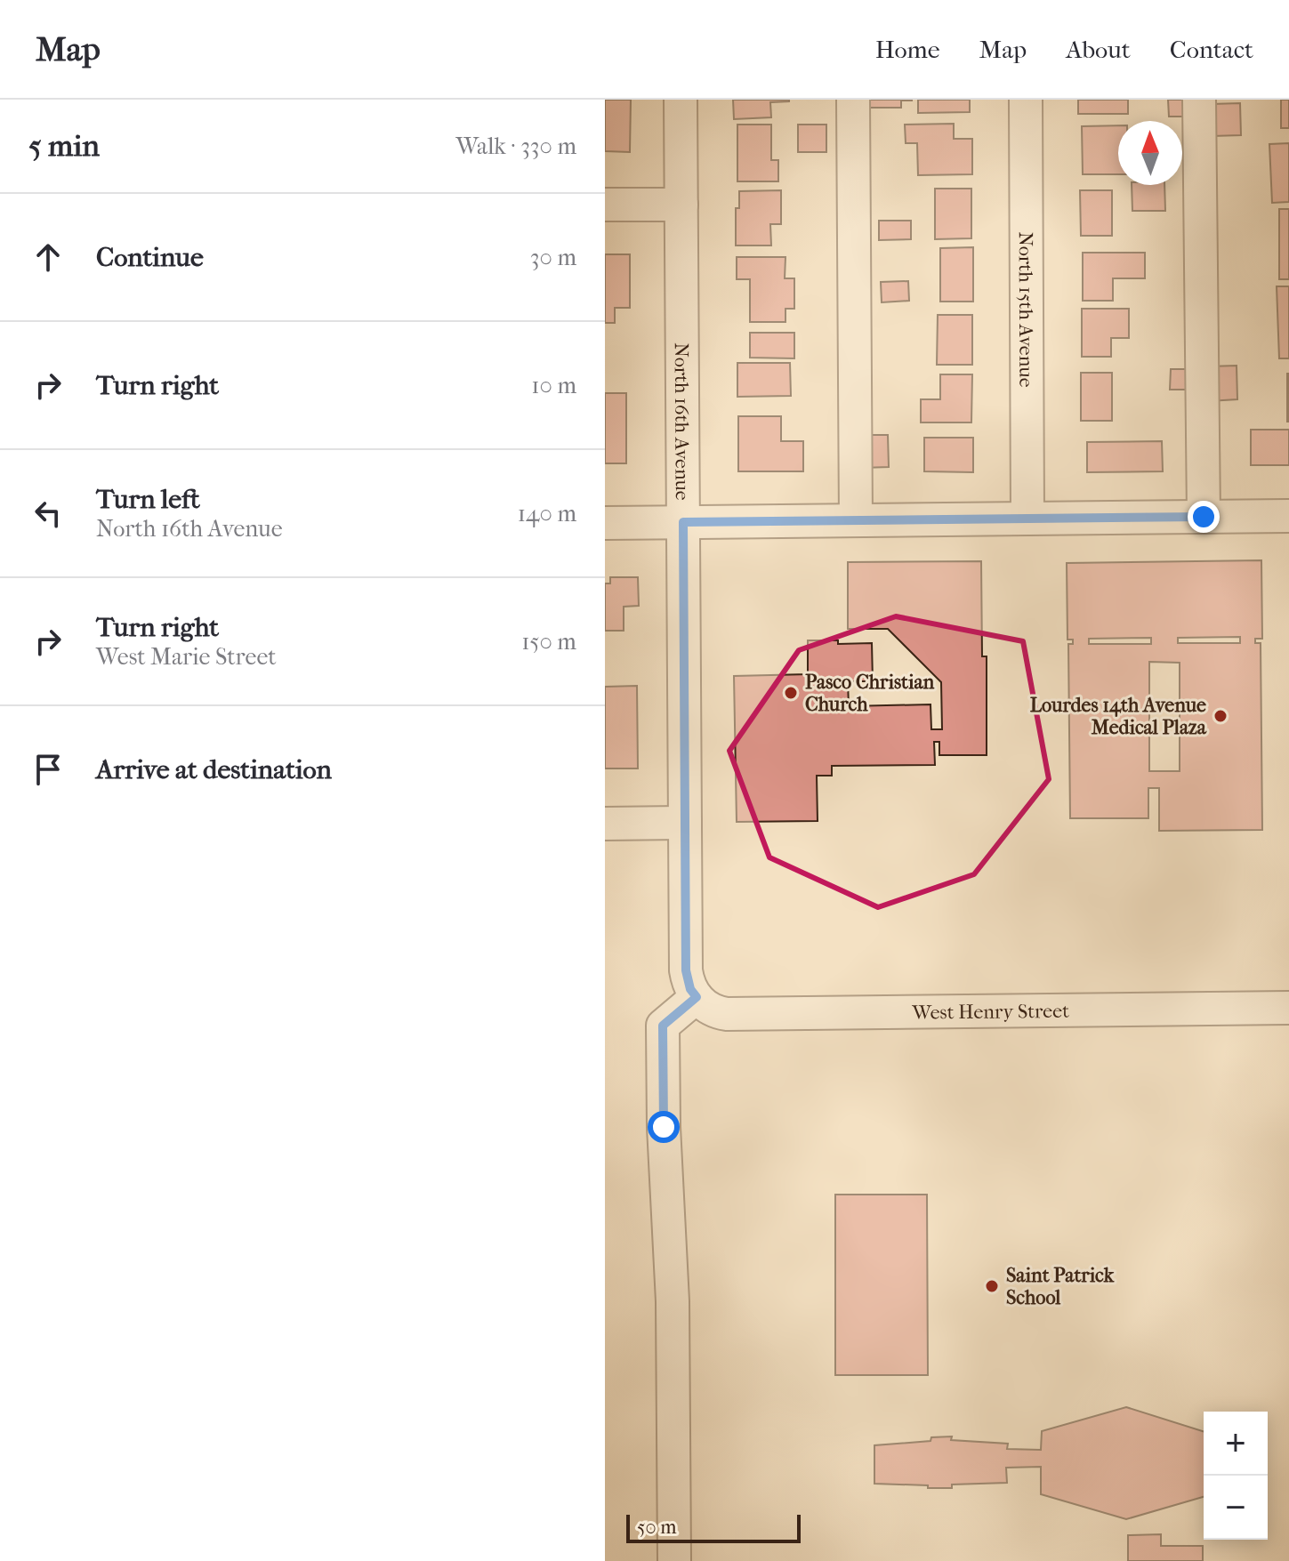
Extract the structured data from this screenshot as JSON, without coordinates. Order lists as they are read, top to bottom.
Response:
{
  "streets": {
    "street": ["North 15th Avenue", "North 16th Avenue", "West Henry Street"]
  },
  "crossings": [
    ["North 16th Avenue", "West Henry Street"]
  ],
  "places": ["Pasco Christian Church", "Lourdes 14th Avenue Medical Plaza", "Saint Patrick School"],
  "scale_bar": "50 m",
  "north": "top",
  "page": {
    "header": "Map",
    "nav": [
      "Home",
      "Map",
      "About",
      "Contact"
    ],
    "heading": ["5 min", "Walk · 330 m"],
    "list": [
      ["Continue", "30 m"],
      ["Turn right", "10 m"],
      ["Turn left", "North 16th Avenue", "140 m"],
      ["Turn right", "West Marie Street", "150 m"],
      "Arrive at destination"
    ],
    "map_buttons": ["+", "−"],
    "scale": "50 m"
  }
}
